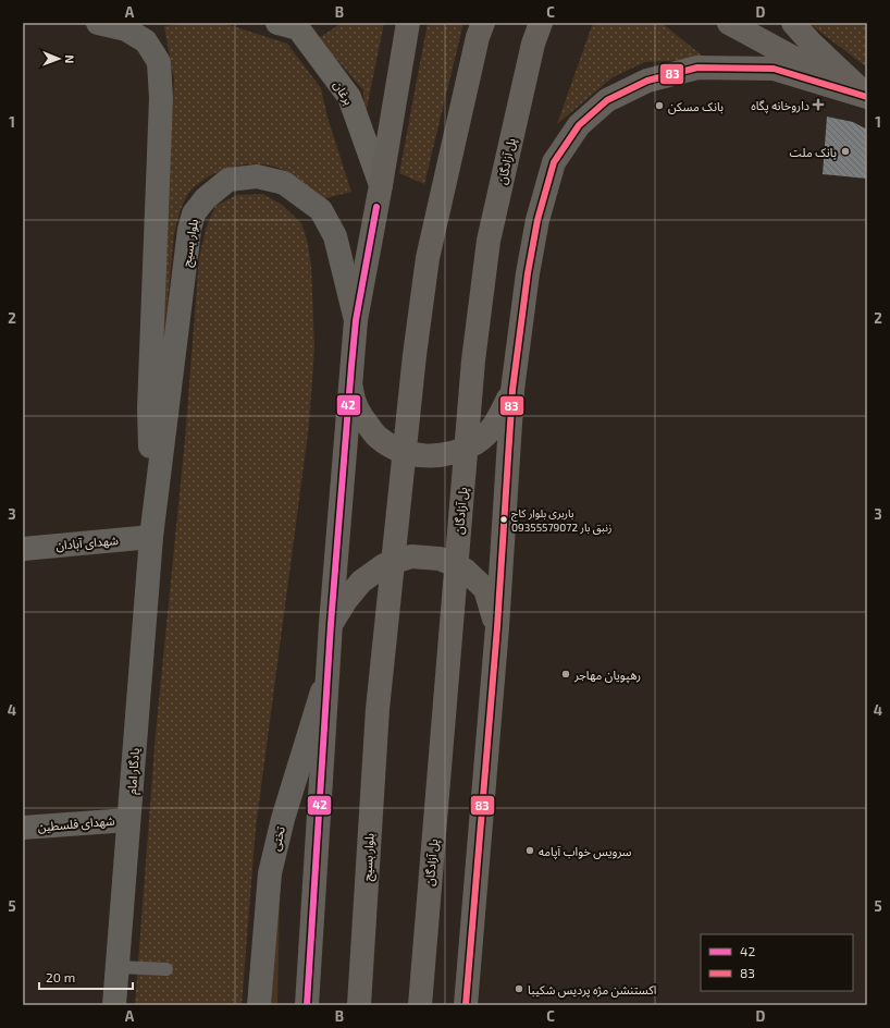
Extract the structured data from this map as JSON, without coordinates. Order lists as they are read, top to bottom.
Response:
{
  "streets": {
    "main road": ["برغان", "پل آزادگان", "بلوار بسیج"],
    "street": [
      "شهدای آبادان",
      "یادگار امام",
      "شهدای فلسطین",
      "تختی"
    ]
  },
  "crossings": [
    ["بلوار بسیج", "شهدای آبادان"],
    ["بلوار بسیج", "یادگار امام"],
    ["شهدای آبادان", "یادگار امام"],
    ["یادگار امام", "شهدای فلسطین"]
  ],
  "places": {
    "health": ["داروخانه پگاه"],
    "other": [
      "بانک مسکن",
      "بانک ملت",
      "باربری بلوار کاج زنبق بار 09355579072",
      "رهپویان مهاجر",
      "سرویس خواب آپامه",
      "اکستنشن مژه پردیس شکیبا"
    ]
  },
  "lines": ["transit line 83", "transit line 42"],
  "legend": ["42", "83"],
  "scale_bar": "20 m",
  "north": "right",
  "grid": {
    "columns": [
      "A",
      "B",
      "C",
      "D"
    ],
    "rows": [
      "1",
      "2",
      "3",
      "4",
      "5"
    ]
  }
}
